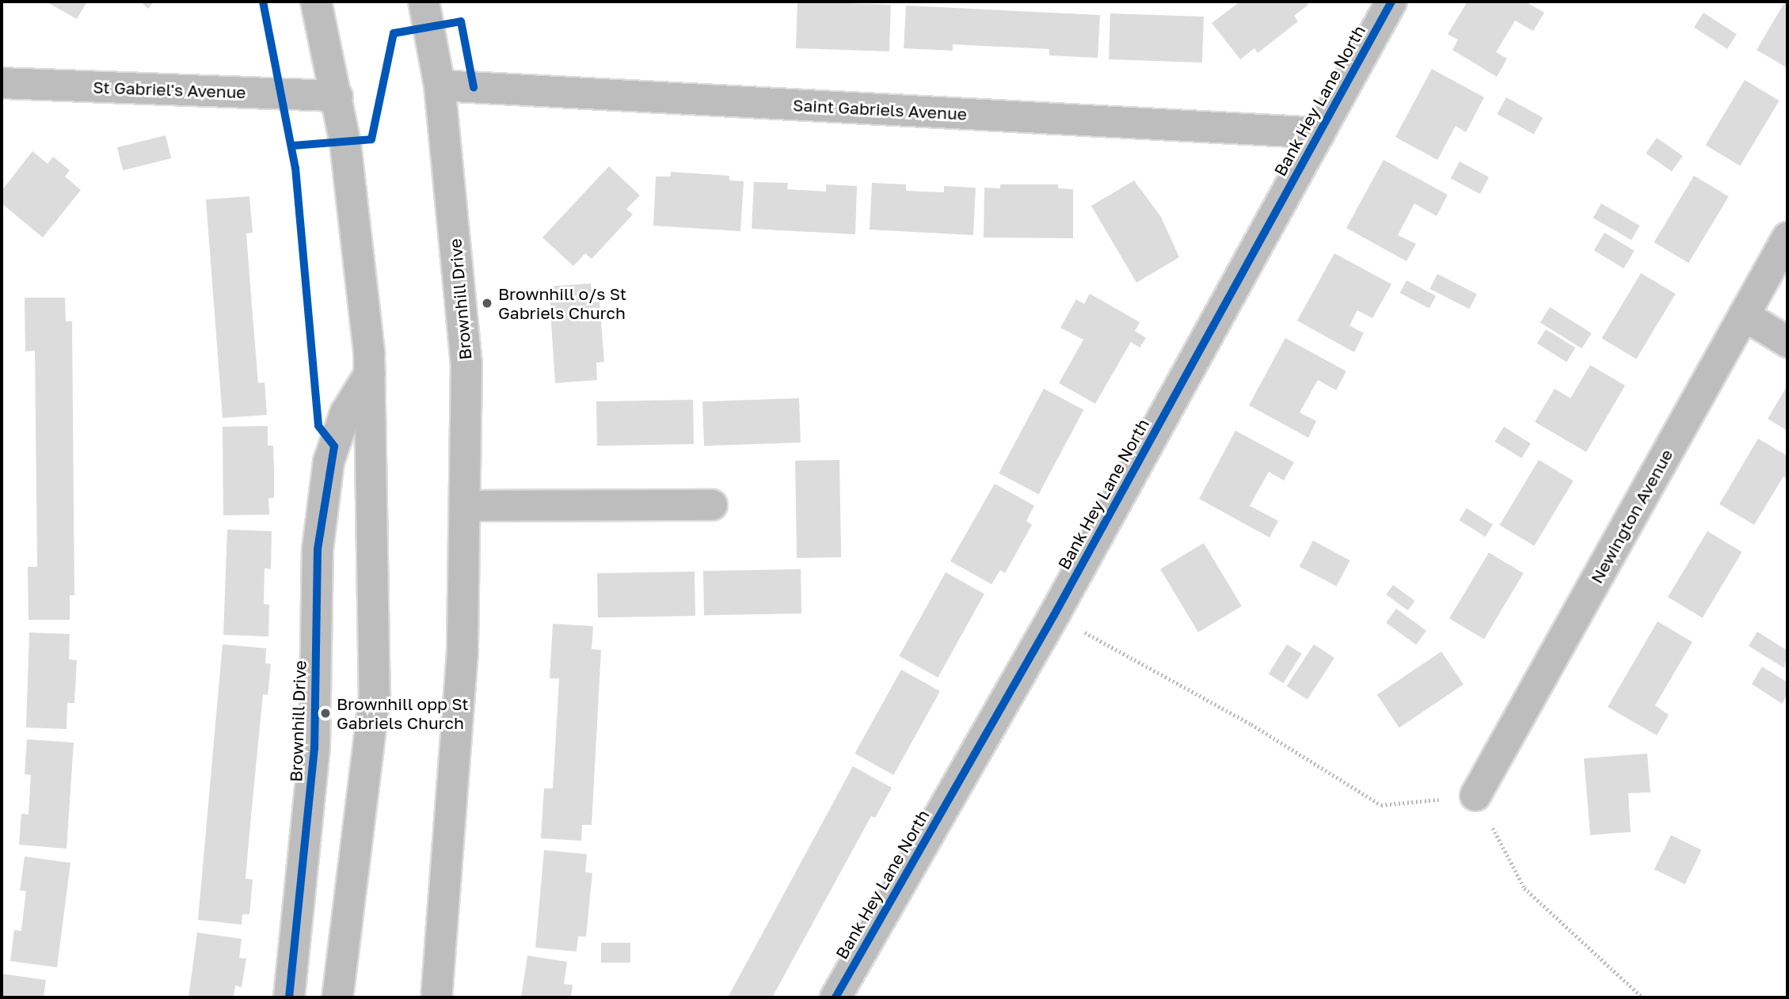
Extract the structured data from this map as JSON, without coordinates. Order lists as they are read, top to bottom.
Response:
{
  "streets": {
    "main road": [
      "St Gabriel's Avenue",
      "Bank Hey Lane North",
      "Saint Gabriels Avenue",
      "Brownhill Drive",
      "Newington Avenue"
    ]
  },
  "crossings": [
    ["Bank Hey Lane North", "Saint Gabriels Avenue"],
    ["Saint Gabriels Avenue", "Brownhill Drive"]
  ],
  "places": ["Brownhill o/s St Gabriels Church", "Brownhill opp St Gabriels Church"]
}
